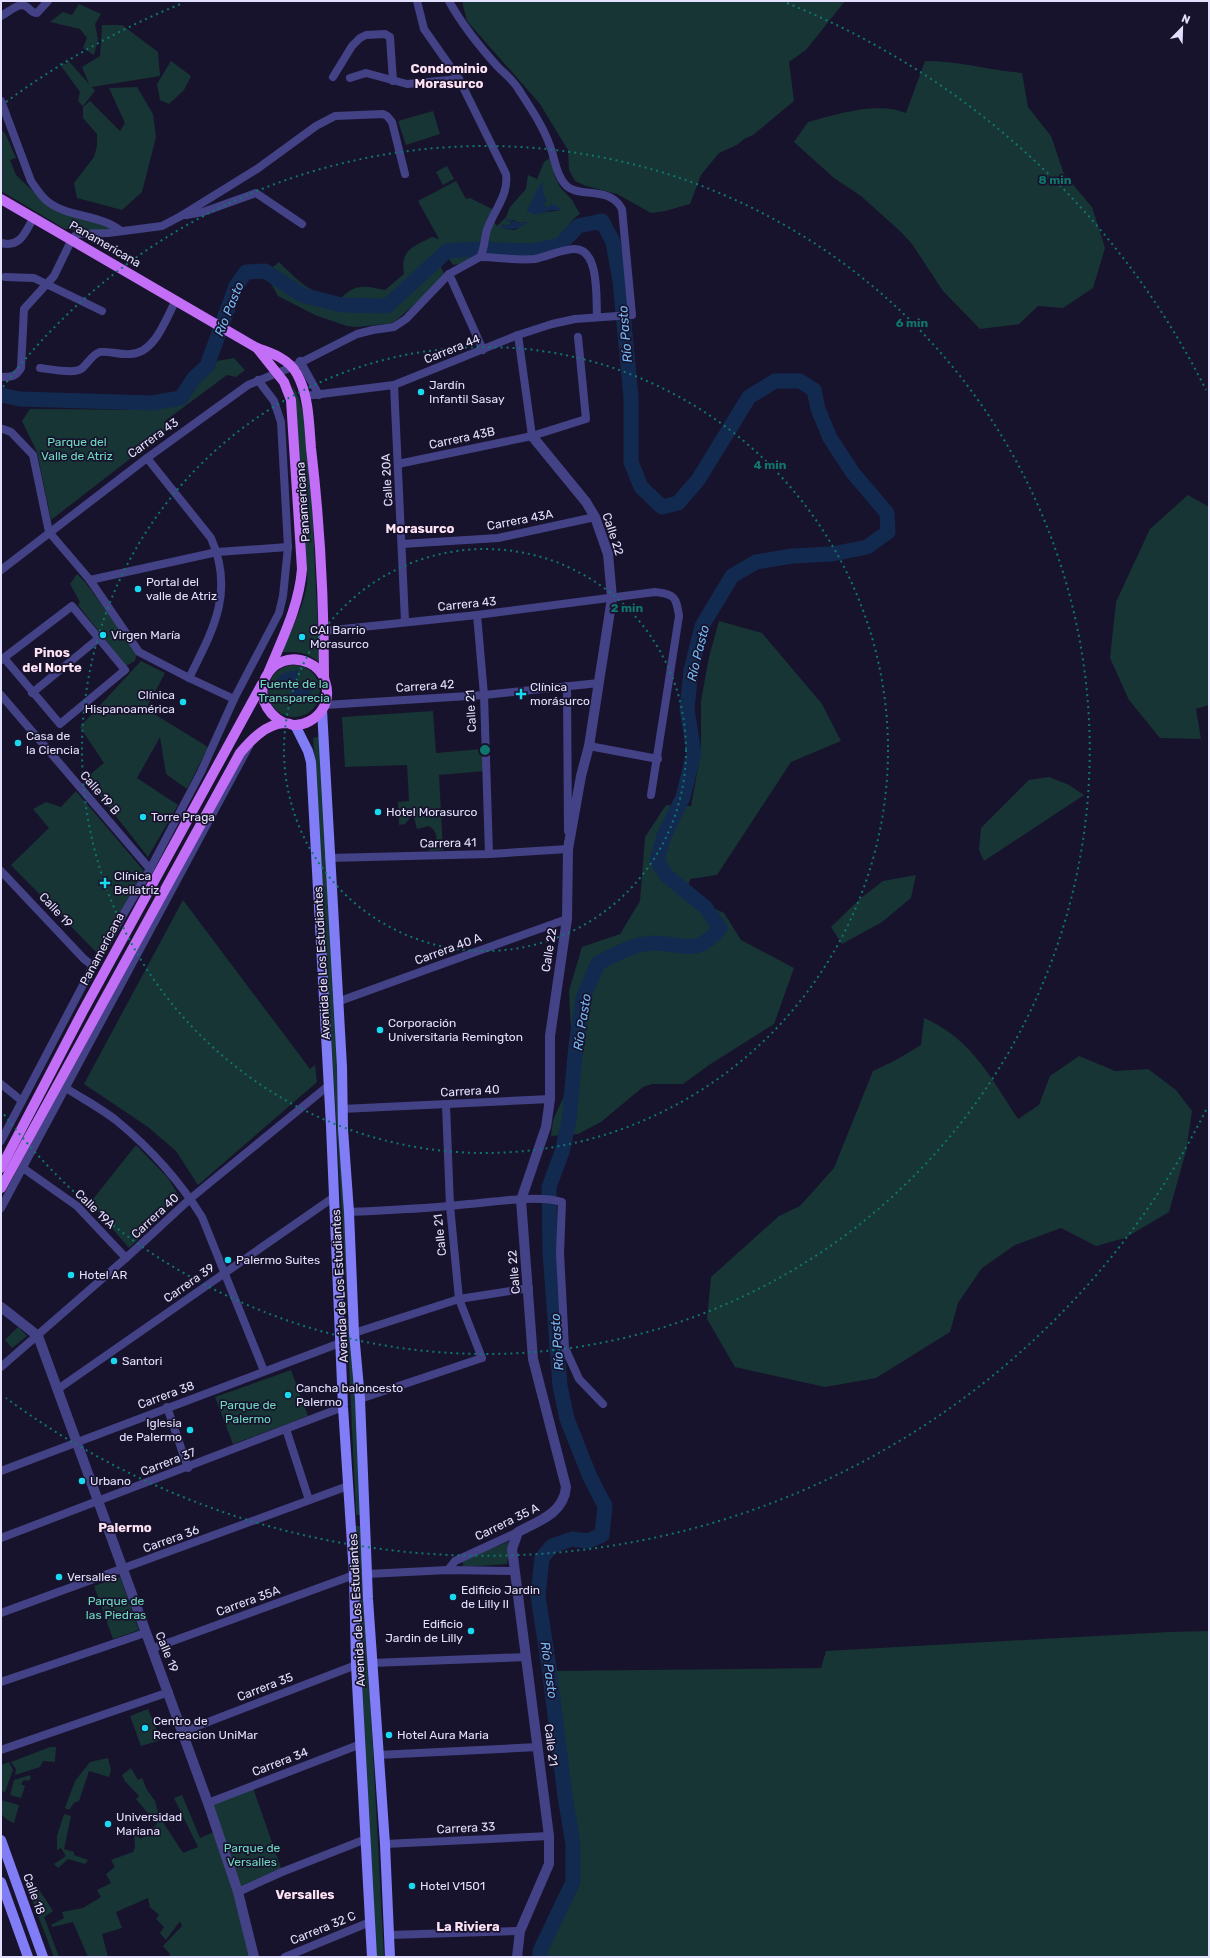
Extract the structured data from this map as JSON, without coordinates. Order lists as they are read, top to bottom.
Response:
{
  "streets": {
    "main road": ["Panamericana", "Avenida de Los Estudiantes", "Calle 18"],
    "street": [
      "Carrera 44",
      "Carrera 43",
      "Carrera 43B",
      "Calle 20A",
      "Carrera 43A",
      "Calle 22",
      "Carrera 42",
      "Calle 21",
      "Calle 19 B",
      "Carrera 41",
      "Calle 19",
      "Carrera 40 A",
      "Carrera 40",
      "Calle 19A",
      "Carrera 39",
      "Carrera 38",
      "Carrera 37",
      "Carrera 35 A",
      "Carrera 36",
      "Carrera 35A",
      "Carrera 35",
      "Carrera 34",
      "Carrera 33",
      "Carrera 32 C"
    ]
  },
  "crossings": [
    ["Panamericana", "Carrera 44"],
    ["Panamericana", "Carrera 43"],
    ["Panamericana", "Carrera 42"],
    ["Panamericana", "Avenida de Los Estudiantes"],
    ["Carrera 44", "Calle 20A"],
    ["Carrera 43", "Calle 20A"],
    ["Carrera 43", "Calle 22"],
    ["Carrera 43", "Calle 21"],
    ["Carrera 43B", "Calle 20A"],
    ["Carrera 43B", "Calle 22"],
    ["Calle 20A", "Carrera 43A"],
    ["Carrera 43A", "Calle 22"],
    ["Calle 22", "Carrera 42"],
    ["Calle 22", "Carrera 41"],
    ["Calle 22", "Carrera 40 A"],
    ["Calle 22", "Carrera 40"],
    ["Calle 22", "Carrera 35 A"],
    ["Carrera 42", "Calle 21"],
    ["Carrera 42", "Avenida de Los Estudiantes"],
    ["Calle 21", "Carrera 41"],
    ["Calle 21", "Avenida de Los Estudiantes"],
    ["Calle 21", "Carrera 40"],
    ["Calle 21", "Carrera 35 A"],
    ["Calle 21", "Carrera 33"],
    ["Carrera 41", "Avenida de Los Estudiantes"],
    ["Calle 19", "Carrera 40"],
    ["Calle 19", "Carrera 39"],
    ["Calle 19", "Carrera 38"],
    ["Calle 19", "Carrera 37"],
    ["Calle 19", "Carrera 36"],
    ["Calle 19", "Carrera 35A"],
    ["Calle 19", "Carrera 35"],
    ["Calle 19", "Carrera 34"],
    ["Carrera 40 A", "Avenida de Los Estudiantes"],
    ["Avenida de Los Estudiantes", "Carrera 40"],
    ["Avenida de Los Estudiantes", "Carrera 39"],
    ["Avenida de Los Estudiantes", "Carrera 38"],
    ["Avenida de Los Estudiantes", "Carrera 37"],
    ["Avenida de Los Estudiantes", "Carrera 36"],
    ["Avenida de Los Estudiantes", "Carrera 35A"],
    ["Avenida de Los Estudiantes", "Carrera 35"],
    ["Avenida de Los Estudiantes", "Carrera 34"],
    ["Avenida de Los Estudiantes", "Carrera 33"],
    ["Avenida de Los Estudiantes", "Carrera 32 C"],
    ["Carrera 40", "Calle 19A"]
  ],
  "districts": [
    "Condominio Morasurco",
    "Morasurco",
    "Pinos del Norte",
    "Palermo",
    "Versalles",
    "La Riviera"
  ],
  "water": ["Río Pasto"],
  "parks": [
    "Parque del Valle de Atriz",
    "Fuente de la Transparecia",
    "Parque de Palermo",
    "Parque de las Piedras",
    "Parque de Versalles"
  ],
  "places": {
    "other": [
      "Jardín Infantil Sasay",
      "Portal del valle de Atriz",
      "Virgen María",
      "CAI Barrio Morasurco",
      "Clínica Hispanoamérica",
      "Casa de la Ciencia",
      "Hotel Morasurco",
      "Torre Praga",
      "Corporación Universitaria Remington",
      "Palermo Suites",
      "Hotel AR",
      "Santori",
      "Cancha baloncesto Palermo",
      "Iglesia de Palermo",
      "Urbano",
      "Versalles",
      "Edificio Jardin de Lilly II",
      "Edificio Jardin de Lilly",
      "Centro de Recreacion UniMar",
      "Hotel Aura Maria",
      "Universidad Mariana",
      "Hotel V1501"
    ],
    "health": ["Clínica morásurco", "Clínica Bellatriz"]
  },
  "north": "top right",
  "rings": [
    "8 min",
    "6 min",
    "4 min",
    "2 min"
  ]
}
